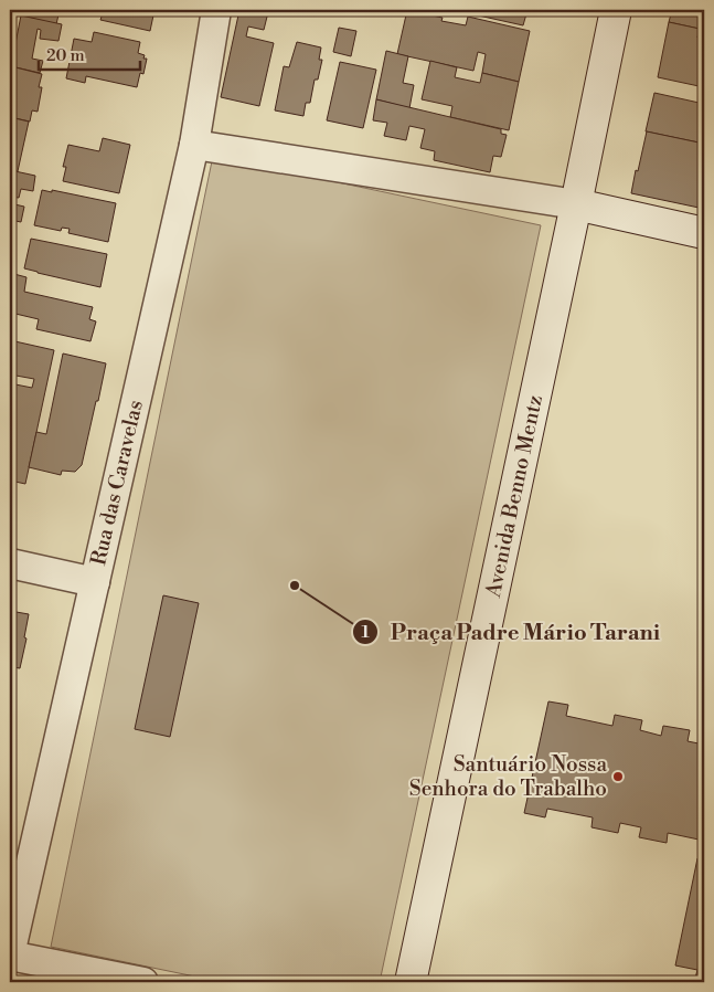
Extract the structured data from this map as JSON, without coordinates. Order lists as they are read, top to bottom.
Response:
{
  "streets": {
    "street": ["Rua das Caravelas", "Avenida Benno Mentz"]
  },
  "places": ["Praça Padre Mário Tarani", "Santuário Nossa Senhora do Trabalho"],
  "scale_bar": "20 m"
}
